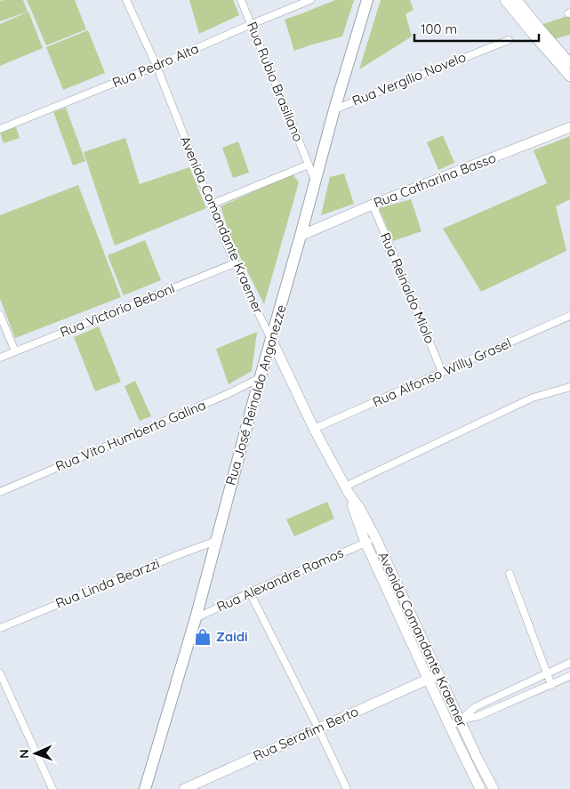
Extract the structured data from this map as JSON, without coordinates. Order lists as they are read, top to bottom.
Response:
{
  "streets": {
    "main road": [
      "Rua Catharina Basso",
      "Avenida Comandante Kraemer",
      "Rua José Reinaldo Angonezze",
      "Rua Serafim Berto"
    ],
    "street": [
      "Rua Pedro Aita",
      "Rua Vergílio Novelo",
      "Rua Rubio Brasiliano",
      "Rua Reinaldo Miolo",
      "Rua Victorio Beboni",
      "Rua Alfonso Willy Grasel",
      "Rua Vito Humberto Galina",
      "Rua Alexandre Ramos",
      "Rua Linda Bearzzi"
    ]
  },
  "crossings": [
    ["Rua Pedro Aita", "Rua Rubio Brasiliano"],
    ["Rua Pedro Aita", "Avenida Comandante Kraemer"],
    ["Rua Vergílio Novelo", "Rua José Reinaldo Angonezze"],
    ["Rua Rubio Brasiliano", "Rua José Reinaldo Angonezze"],
    ["Rua Catharina Basso", "Rua Reinaldo Miolo"],
    ["Rua Catharina Basso", "Rua José Reinaldo Angonezze"],
    ["Avenida Comandante Kraemer", "Rua Victorio Beboni"],
    ["Avenida Comandante Kraemer", "Rua Alfonso Willy Grasel"],
    ["Avenida Comandante Kraemer", "Rua José Reinaldo Angonezze"],
    ["Avenida Comandante Kraemer", "Rua Alexandre Ramos"],
    ["Avenida Comandante Kraemer", "Rua Serafim Berto"],
    ["Rua Reinaldo Miolo", "Rua Alfonso Willy Grasel"],
    ["Rua José Reinaldo Angonezze", "Rua Vito Humberto Galina"],
    ["Rua José Reinaldo Angonezze", "Rua Alexandre Ramos"],
    ["Rua José Reinaldo Angonezze", "Rua Linda Bearzzi"]
  ],
  "places": {
    "shop": ["Zaidi"]
  },
  "scale_bar": "100 m",
  "north": "left"
}
